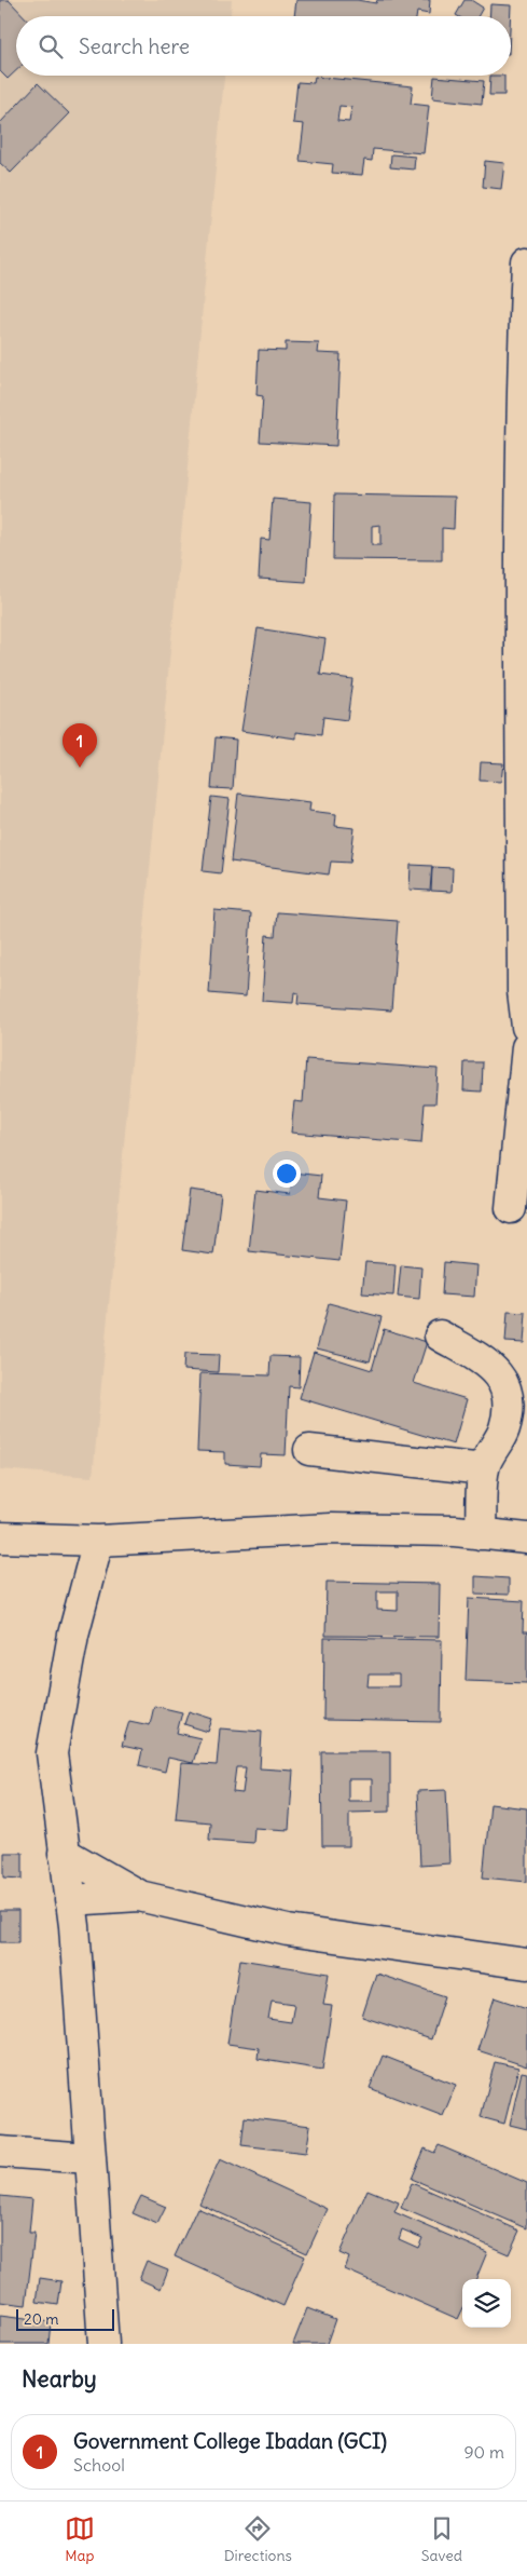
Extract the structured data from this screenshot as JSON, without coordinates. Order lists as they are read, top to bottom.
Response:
{
  "scale_bar": "20 m",
  "page": {
    "search": "Search here",
    "pins": "1",
    "scale": "20 m",
    "heading": "Nearby",
    "list": [
      {
        "mark": "1",
        "name": "Government College Ibadan (GCI)",
        "note": "School",
        "value": "90 m"
      }
    ],
    "nav": ["Map", "Directions", "Saved"]
  }
}
